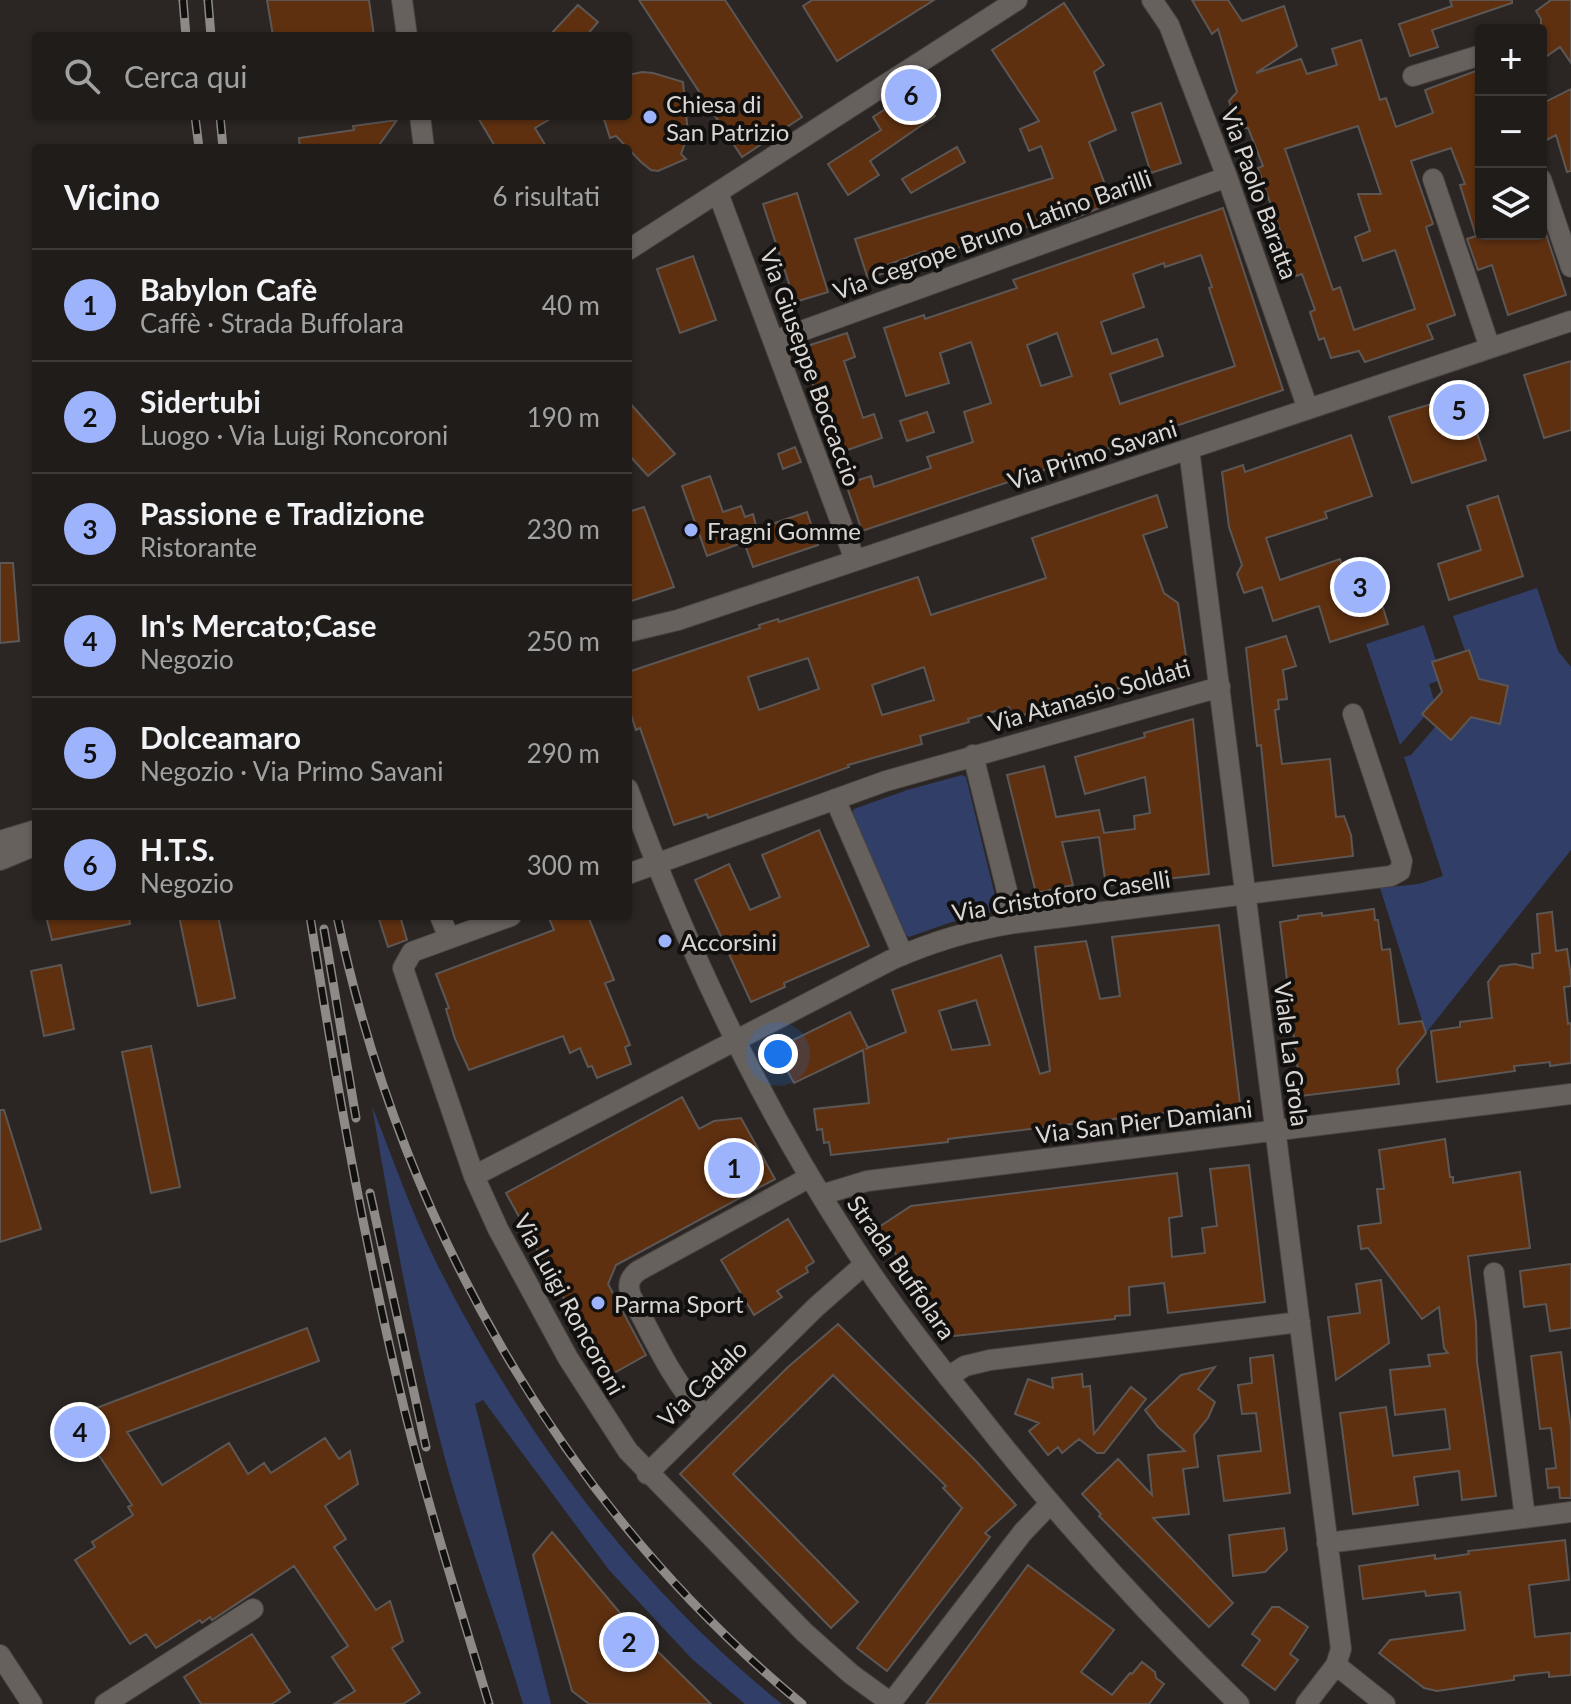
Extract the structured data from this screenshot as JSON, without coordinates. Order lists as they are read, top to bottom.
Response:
{
  "streets": {
    "street": [
      "Via Paolo Baratta",
      "Via Cegrope Bruno Latino Barilli",
      "Via Giuseppe Boccaccio",
      "Via Primo Savani",
      "Via Atanasio Soldati",
      "Via Cristoforo Caselli",
      "Viale La Grola",
      "Via San Pier Damiani",
      "Strada Buffolara",
      "Via Luigi Roncoroni",
      "Via Cadalo"
    ]
  },
  "crossings": [
    ["Via Paolo Baratta", "Via Cegrope Bruno Latino Barilli"],
    ["Via Paolo Baratta", "Via Primo Savani"],
    ["Via Cegrope Bruno Latino Barilli", "Via Giuseppe Boccaccio"],
    ["Via Giuseppe Boccaccio", "Via Primo Savani"],
    ["Via Primo Savani", "Viale La Grola"],
    ["Via Atanasio Soldati", "Viale La Grola"],
    ["Via Cristoforo Caselli", "Viale La Grola"],
    ["Via Cristoforo Caselli", "Strada Buffolara"],
    ["Via Cristoforo Caselli", "Via Luigi Roncoroni"],
    ["Viale La Grola", "Via San Pier Damiani"],
    ["Via San Pier Damiani", "Strada Buffolara"],
    ["Via San Pier Damiani", "Via Cadalo"],
    ["Strada Buffolara", "Via Cadalo"],
    ["Via Luigi Roncoroni", "Via Cadalo"]
  ],
  "places": [
    "Chiesa di San Patrizio",
    "Fragni Gomme",
    "Accorsini",
    "Parma Sport"
  ],
  "page": {
    "map_buttons": ["+", "−"],
    "search": "Cerca qui",
    "pins": [
      "6",
      "5",
      "3",
      "1",
      "4",
      "2"
    ],
    "heading": ["Vicino", "6 risultati"],
    "list": [
      {
        "mark": "1",
        "name": "Babylon Cafè",
        "note": "Caffè · Strada Buffolara",
        "value": "40 m"
      },
      {
        "mark": "2",
        "name": "Sidertubi",
        "note": "Luogo · Via Luigi Roncoroni",
        "value": "190 m"
      },
      {
        "mark": "3",
        "name": "Passione e Tradizione",
        "note": "Ristorante",
        "value": "230 m"
      },
      {
        "mark": "4",
        "name": "In's Mercato;Case",
        "note": "Negozio",
        "value": "250 m"
      },
      {
        "mark": "5",
        "name": "Dolceamaro",
        "note": "Negozio · Via Primo Savani",
        "value": "290 m"
      },
      {
        "mark": "6",
        "name": "H.T.S.",
        "note": "Negozio",
        "value": "300 m"
      }
    ]
  }
}
